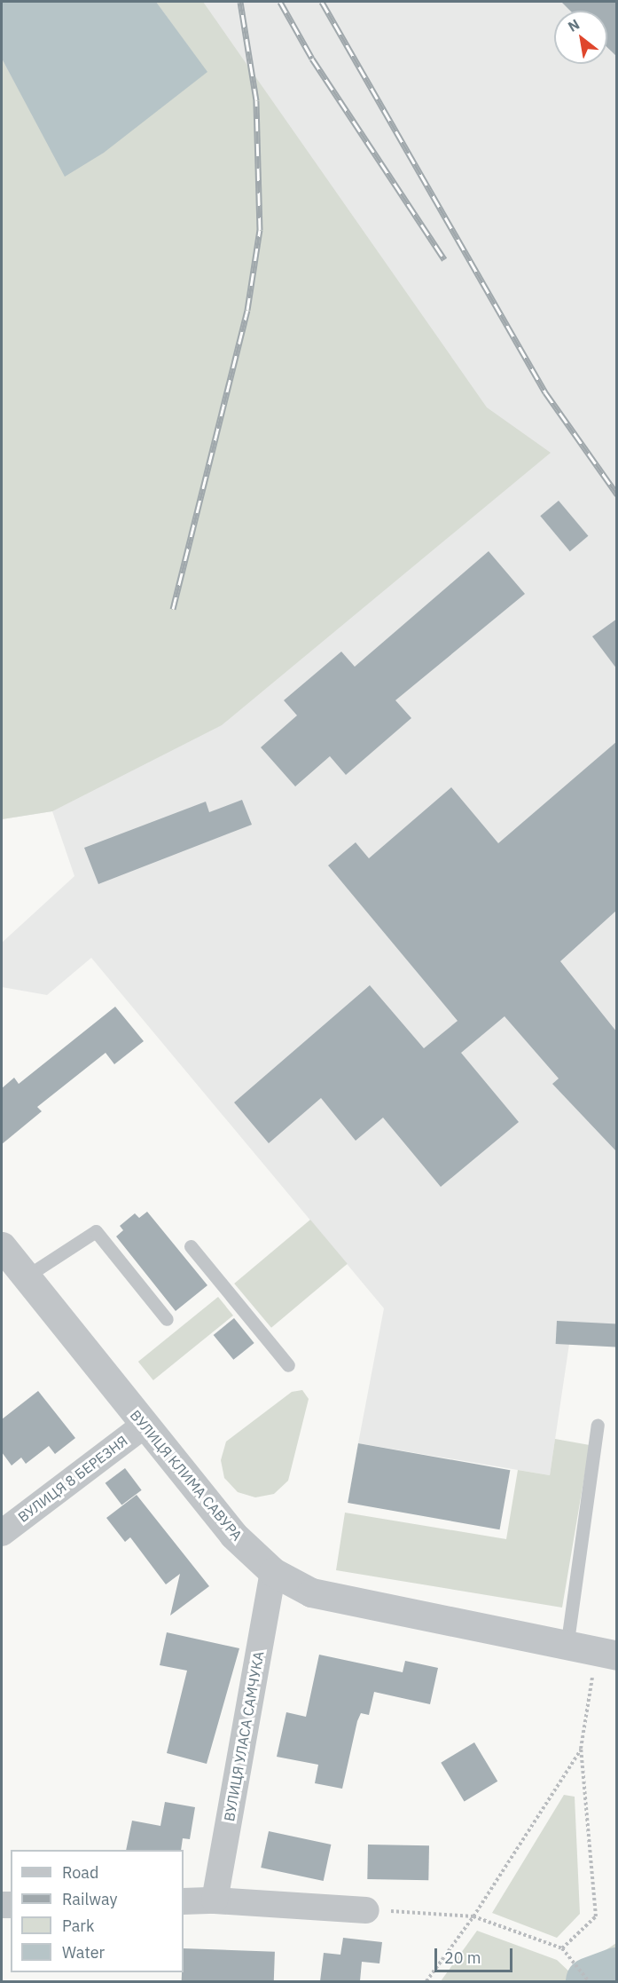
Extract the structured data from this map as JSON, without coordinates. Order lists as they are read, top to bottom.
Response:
{
  "streets": {
    "street": ["ВУЛИЦЯ КЛИМА САВУРА", "ВУЛИЦЯ 8 БЕРЕЗНЯ", "ВУЛИЦЯ УЛАСА САМЧУКА"]
  },
  "crossings": [
    ["ВУЛИЦЯ КЛИМА САВУРА", "ВУЛИЦЯ 8 БЕРЕЗНЯ"],
    ["ВУЛИЦЯ КЛИМА САВУРА", "ВУЛИЦЯ УЛАСА САМЧУКА"]
  ],
  "legend": [
    "Road",
    "Railway",
    "Park",
    "Water"
  ],
  "scale_bar": "20 m",
  "north": "top left"
}
